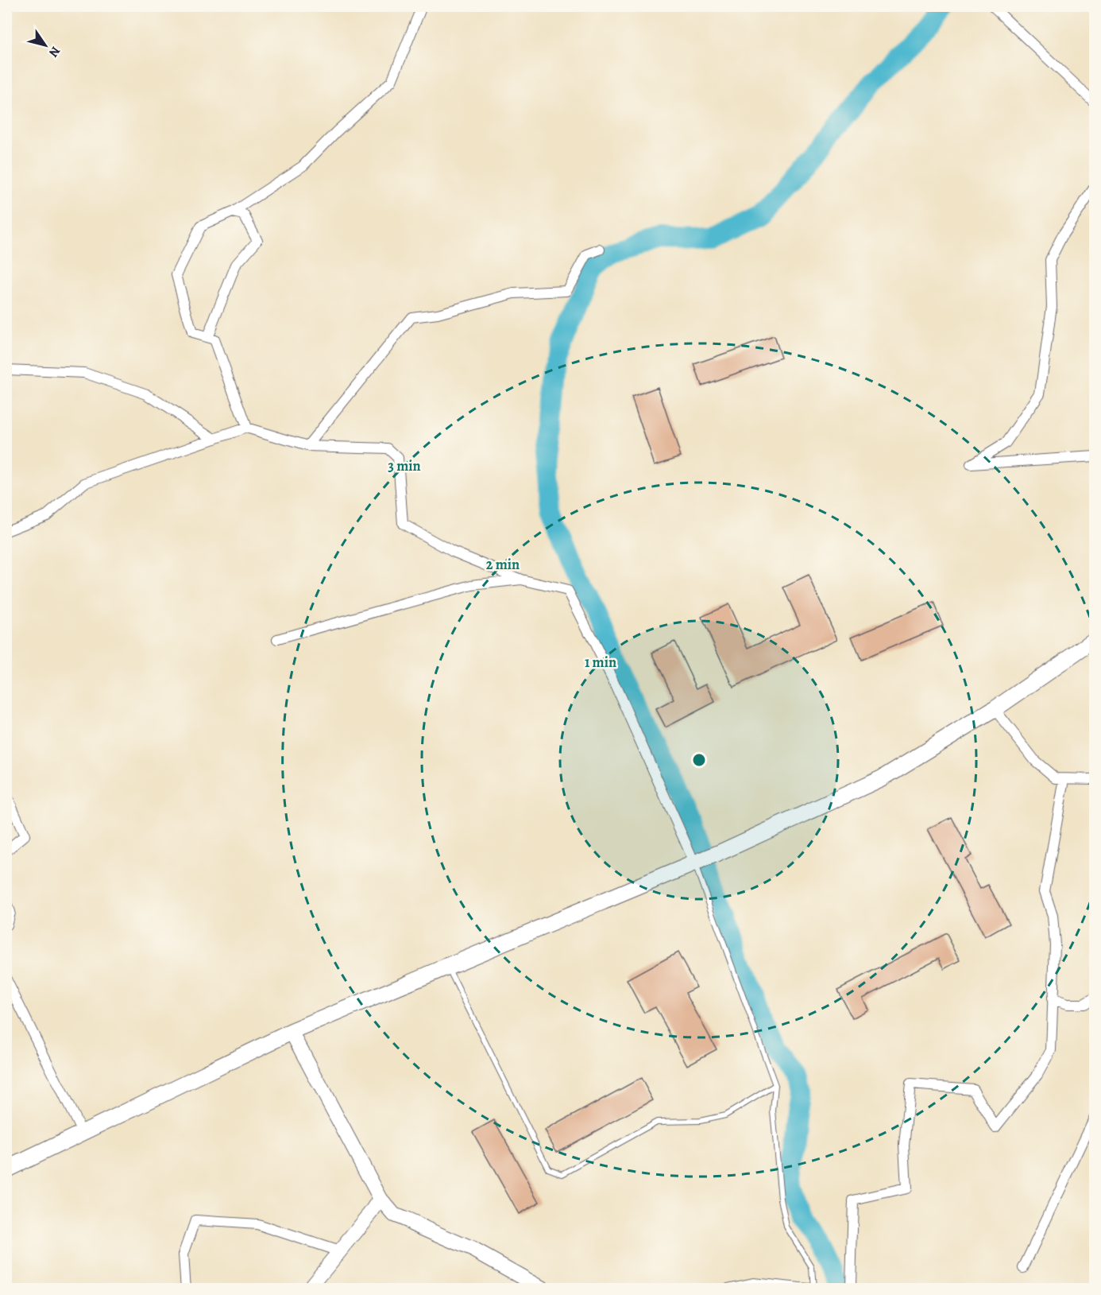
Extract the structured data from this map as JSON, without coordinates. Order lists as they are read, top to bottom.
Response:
{
  "north": "bottom right",
  "rings": ["3 min", "2 min", "1 min"]
}
